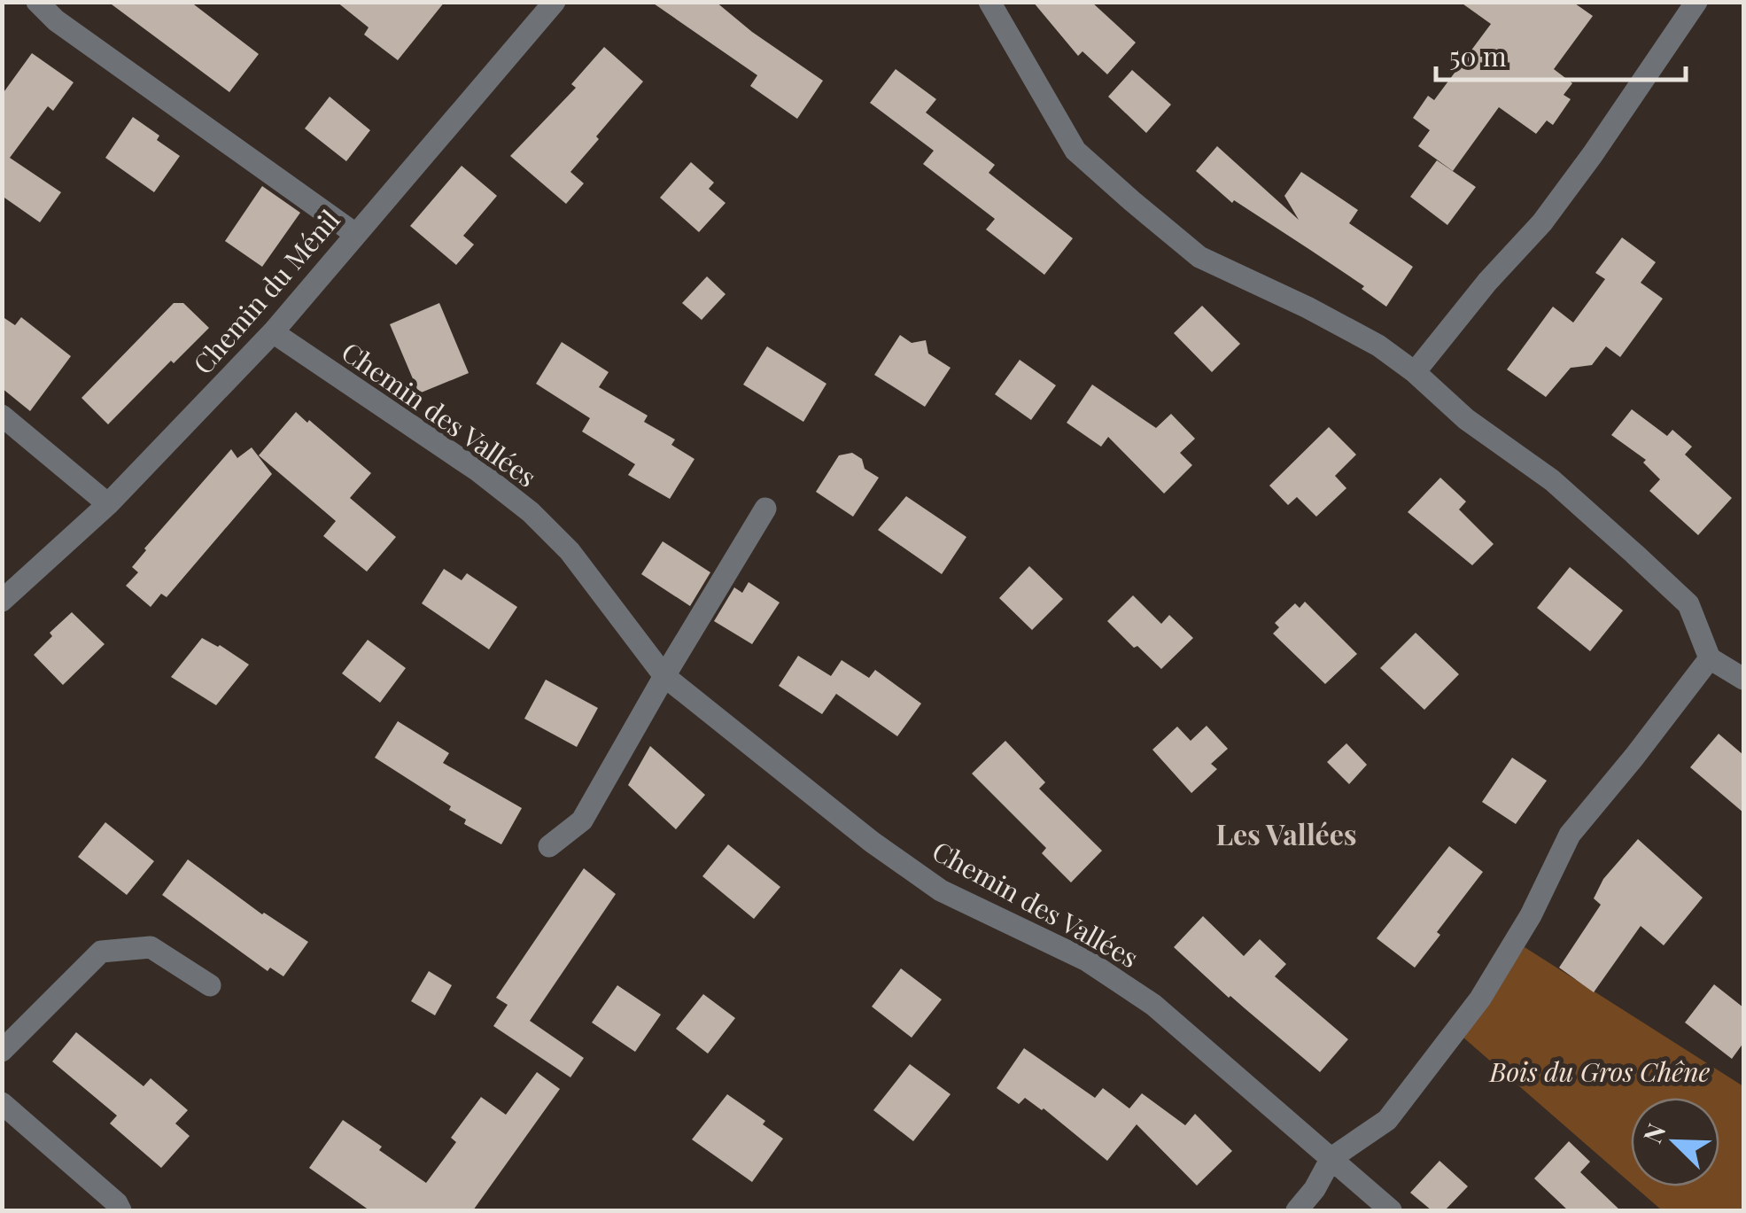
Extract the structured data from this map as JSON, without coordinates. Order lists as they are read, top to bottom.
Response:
{
  "streets": {
    "street": ["Chemin du Ménil", "Chemin des Vallées"]
  },
  "crossings": [
    ["Chemin du Ménil", "Chemin des Vallées"]
  ],
  "districts": ["Les Vallées"],
  "parks": ["Bois du Gros Chêne"],
  "scale_bar": "50 m",
  "north": "top left"
}
